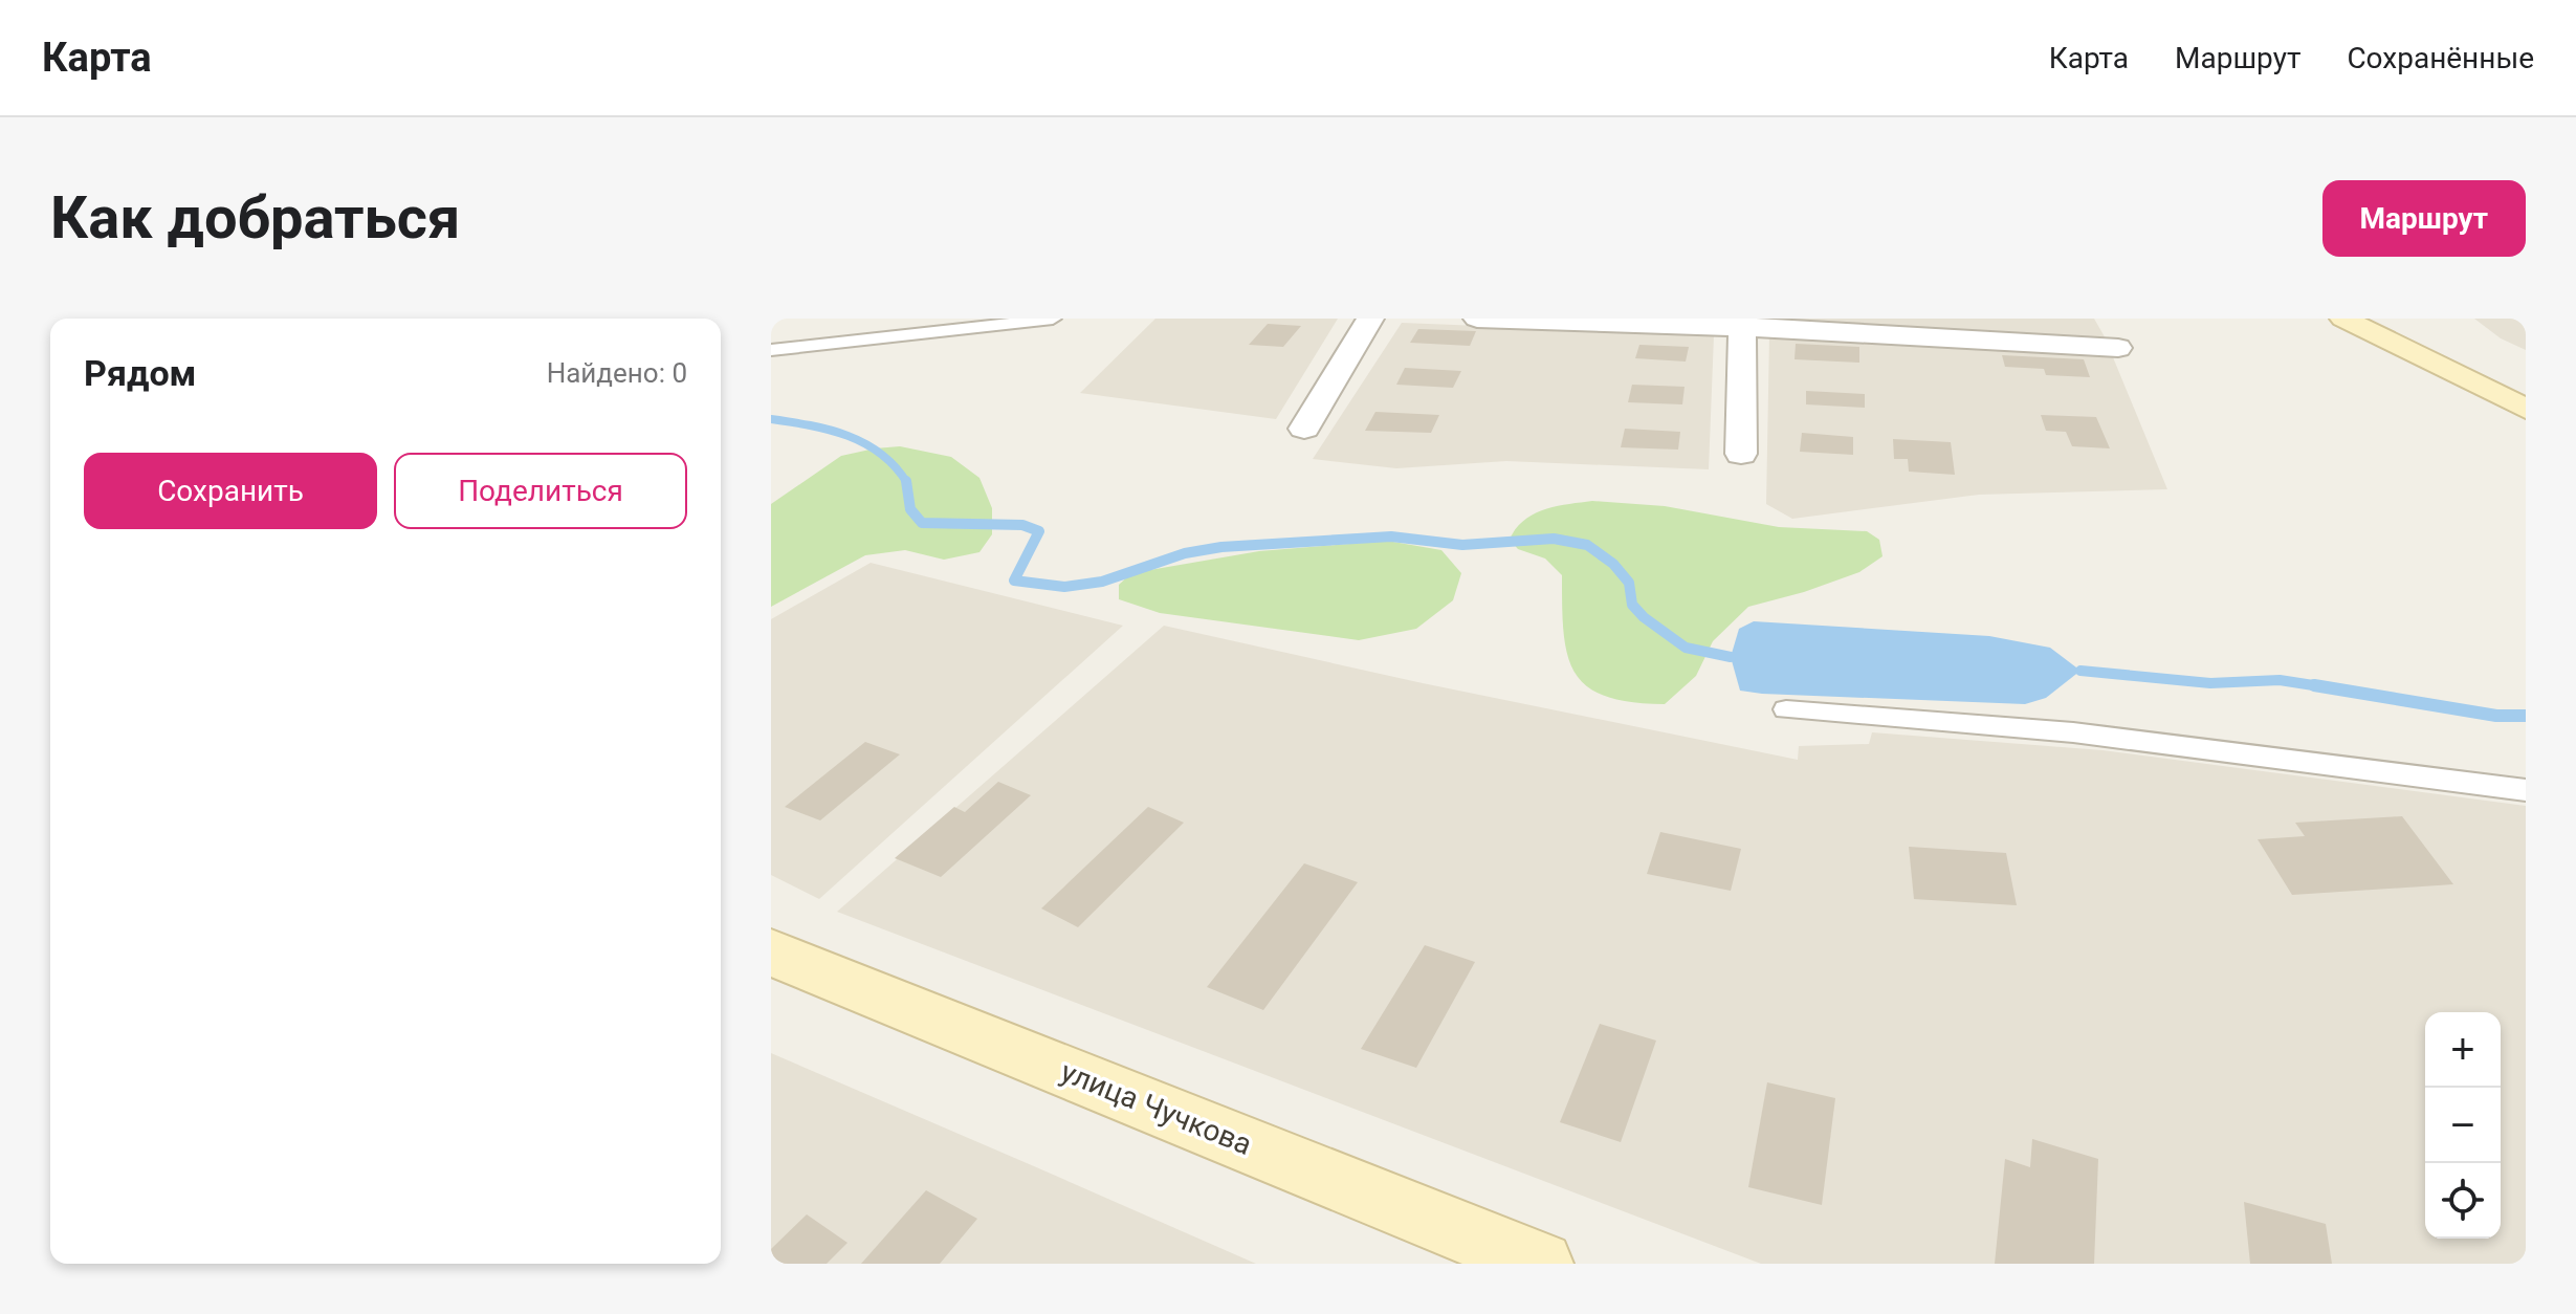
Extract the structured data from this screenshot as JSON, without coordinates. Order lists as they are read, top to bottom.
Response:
{
  "streets": {
    "street": ["улица Чучкова"]
  },
  "page": {
    "header": "Карта",
    "nav": ["Карта", "Маршрут", "Сохранённые"],
    "buttons": [
      "Маршрут",
      ["Сохранить", "Поделиться"]
    ],
    "title": "Как добраться",
    "heading": ["Рядом", "Найдено: 0"],
    "map_buttons": ["+", "−"]
  }
}
